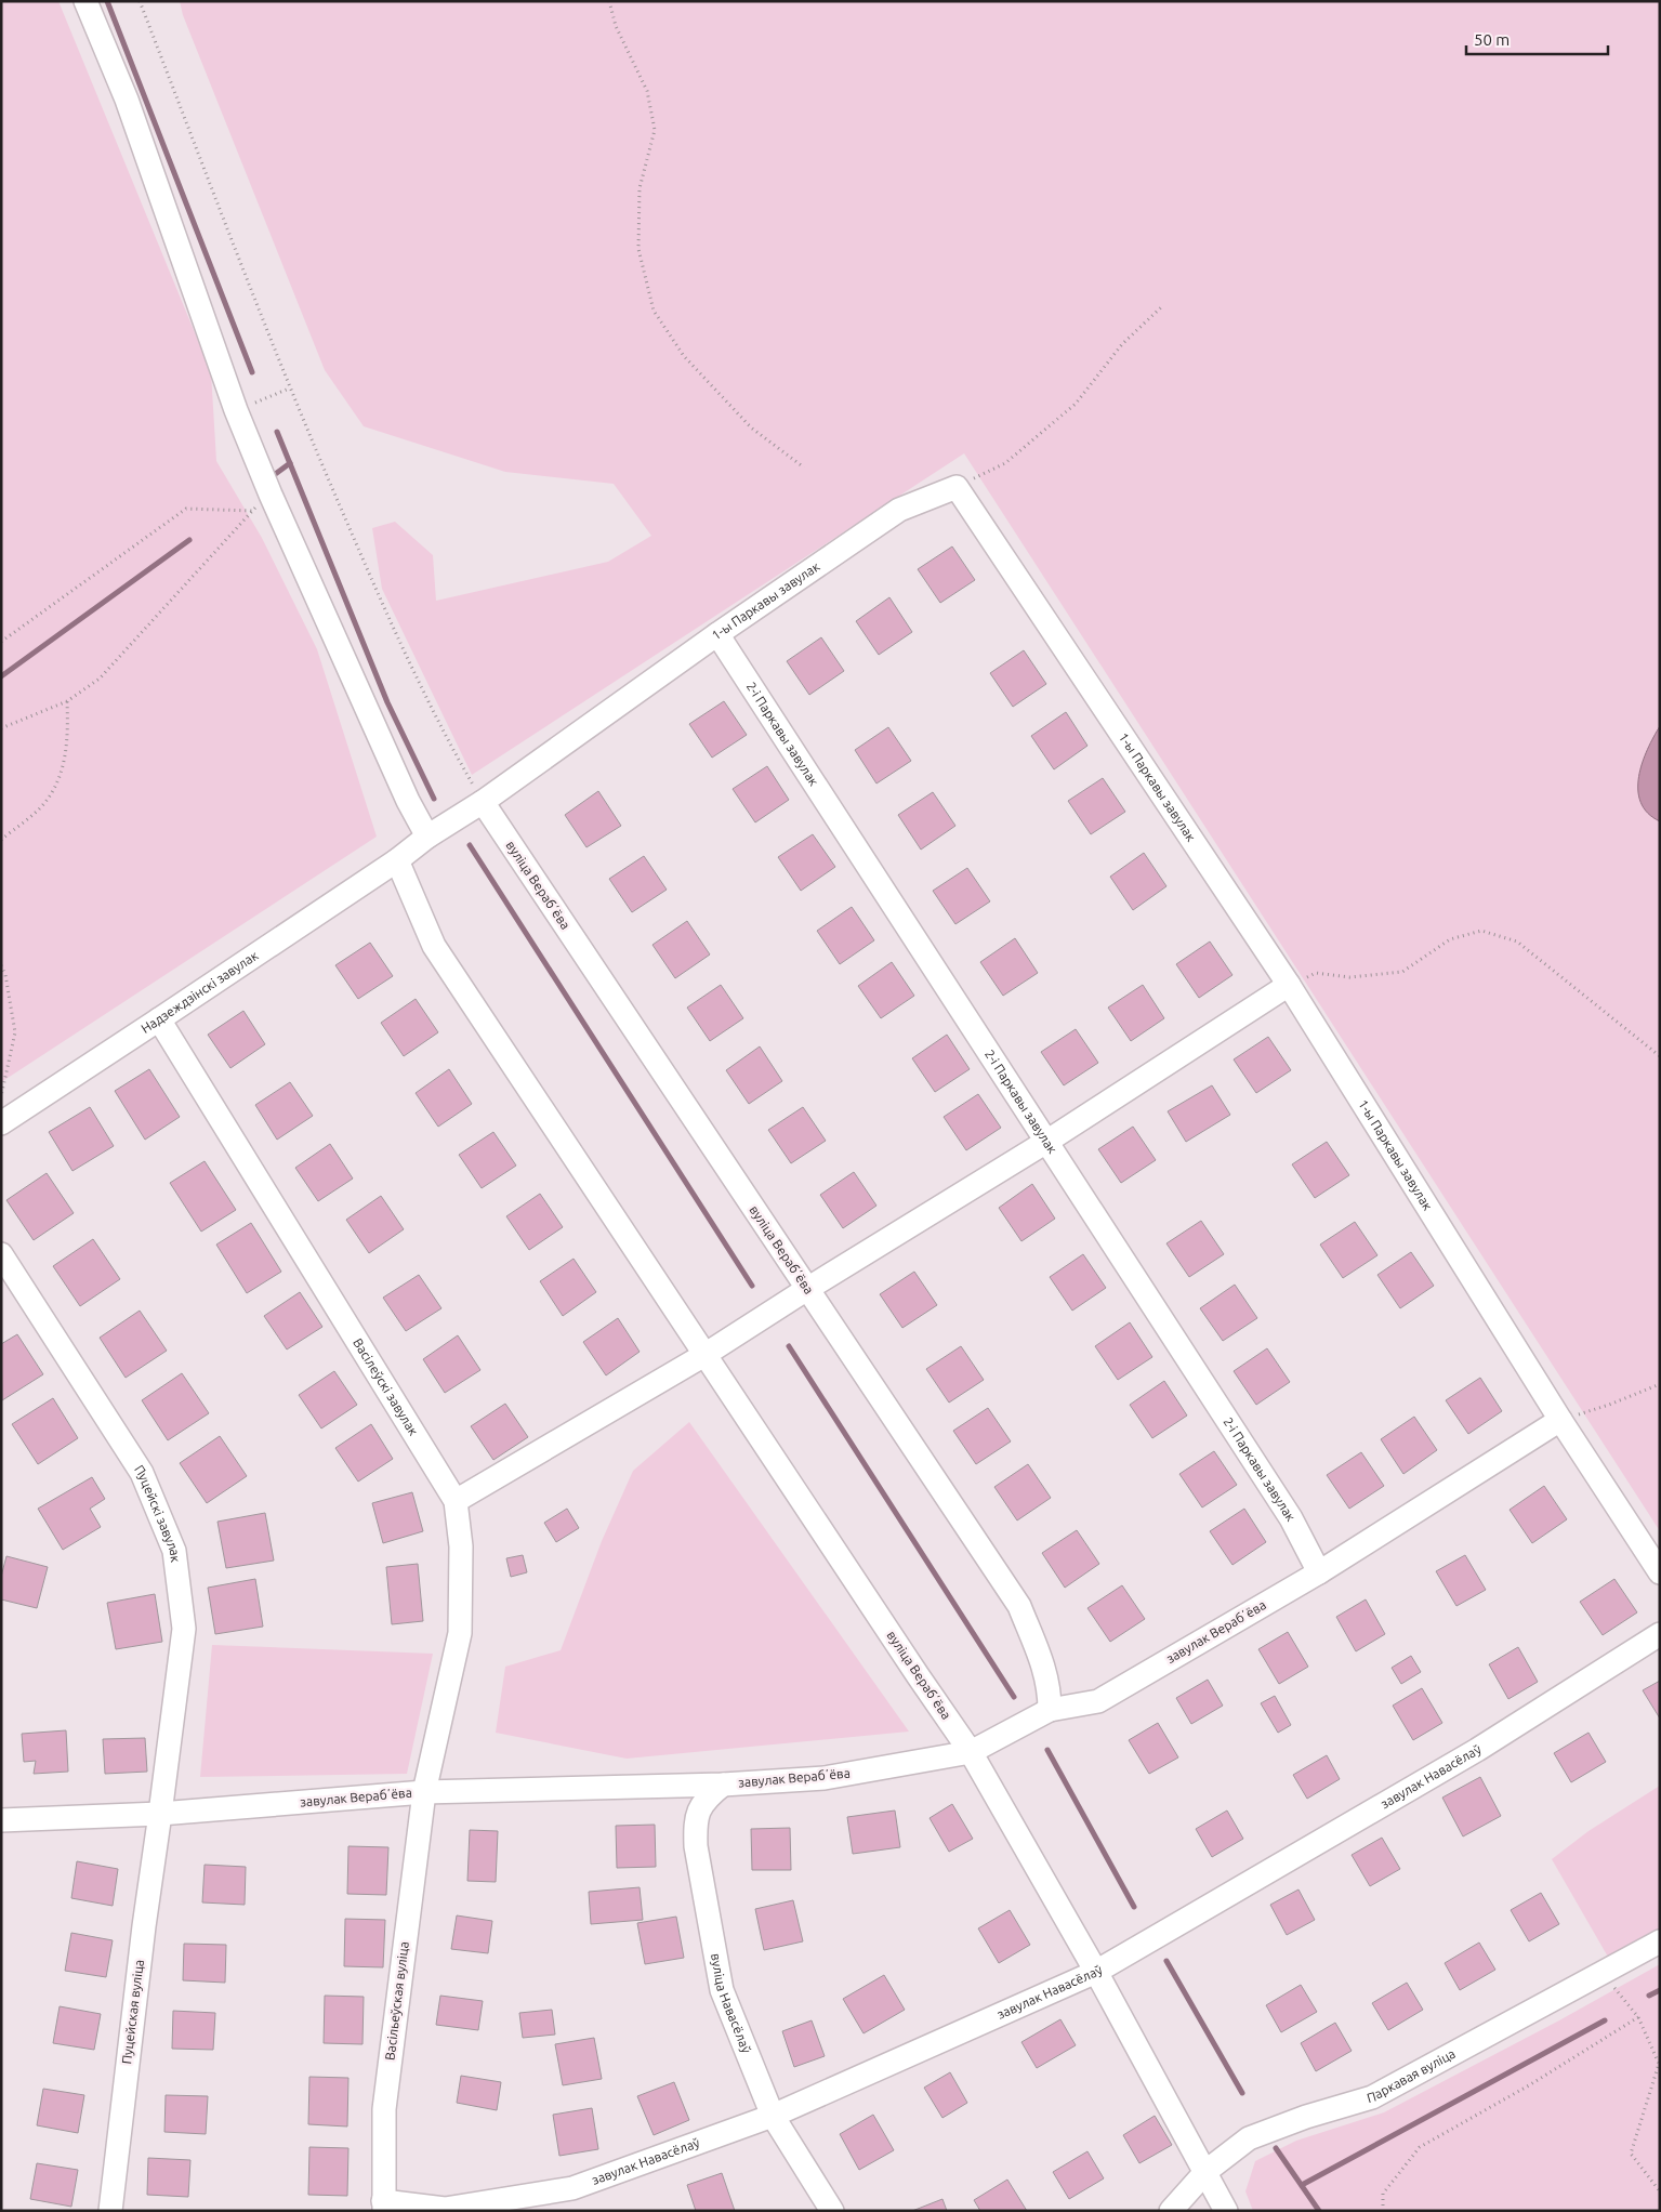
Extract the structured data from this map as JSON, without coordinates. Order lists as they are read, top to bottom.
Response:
{
  "streets": {
    "street": [
      "1-ы Паркавы завулак",
      "2-і Паркавы завулак",
      "вуліца Верабʼёва",
      "Надзеждзінскі завулак",
      "Васілеўскі завулак",
      "Пуцейскі завулак",
      "завулак Верабʼёва",
      "завулак Навасёлаў",
      "Васільеўская вуліца",
      "вуліца Навасёлаў",
      "Пуцейская вуліца",
      "Паркавая вуліца"
    ]
  },
  "crossings": [
    ["1-ы Паркавы завулак", "2-і Паркавы завулак"],
    ["1-ы Паркавы завулак", "вуліца Верабʼёва"],
    ["1-ы Паркавы завулак", "Надзеждзінскі завулак"],
    ["1-ы Паркавы завулак", "завулак Верабʼёва"],
    ["2-і Паркавы завулак", "завулак Верабʼёва"],
    ["вуліца Верабʼёва", "Надзеждзінскі завулак"],
    ["вуліца Верабʼёва", "завулак Верабʼёва"],
    ["вуліца Верабʼёва", "завулак Навасёлаў"],
    ["вуліца Верабʼёва", "Паркавая вуліца"],
    ["Надзеждзінскі завулак", "Васілеўскі завулак"],
    ["Васілеўскі завулак", "завулак Верабʼёва"],
    ["Васілеўскі завулак", "Васільеўская вуліца"],
    ["Пуцейскі завулак", "завулак Верабʼёва"],
    ["Пуцейскі завулак", "Пуцейская вуліца"],
    ["завулак Верабʼёва", "Васільеўская вуліца"],
    ["завулак Верабʼёва", "вуліца Навасёлаў"],
    ["завулак Верабʼёва", "Пуцейская вуліца"],
    ["завулак Навасёлаў", "Васільеўская вуліца"],
    ["завулак Навасёлаў", "вуліца Навасёлаў"]
  ],
  "scale_bar": "50 m"
}
